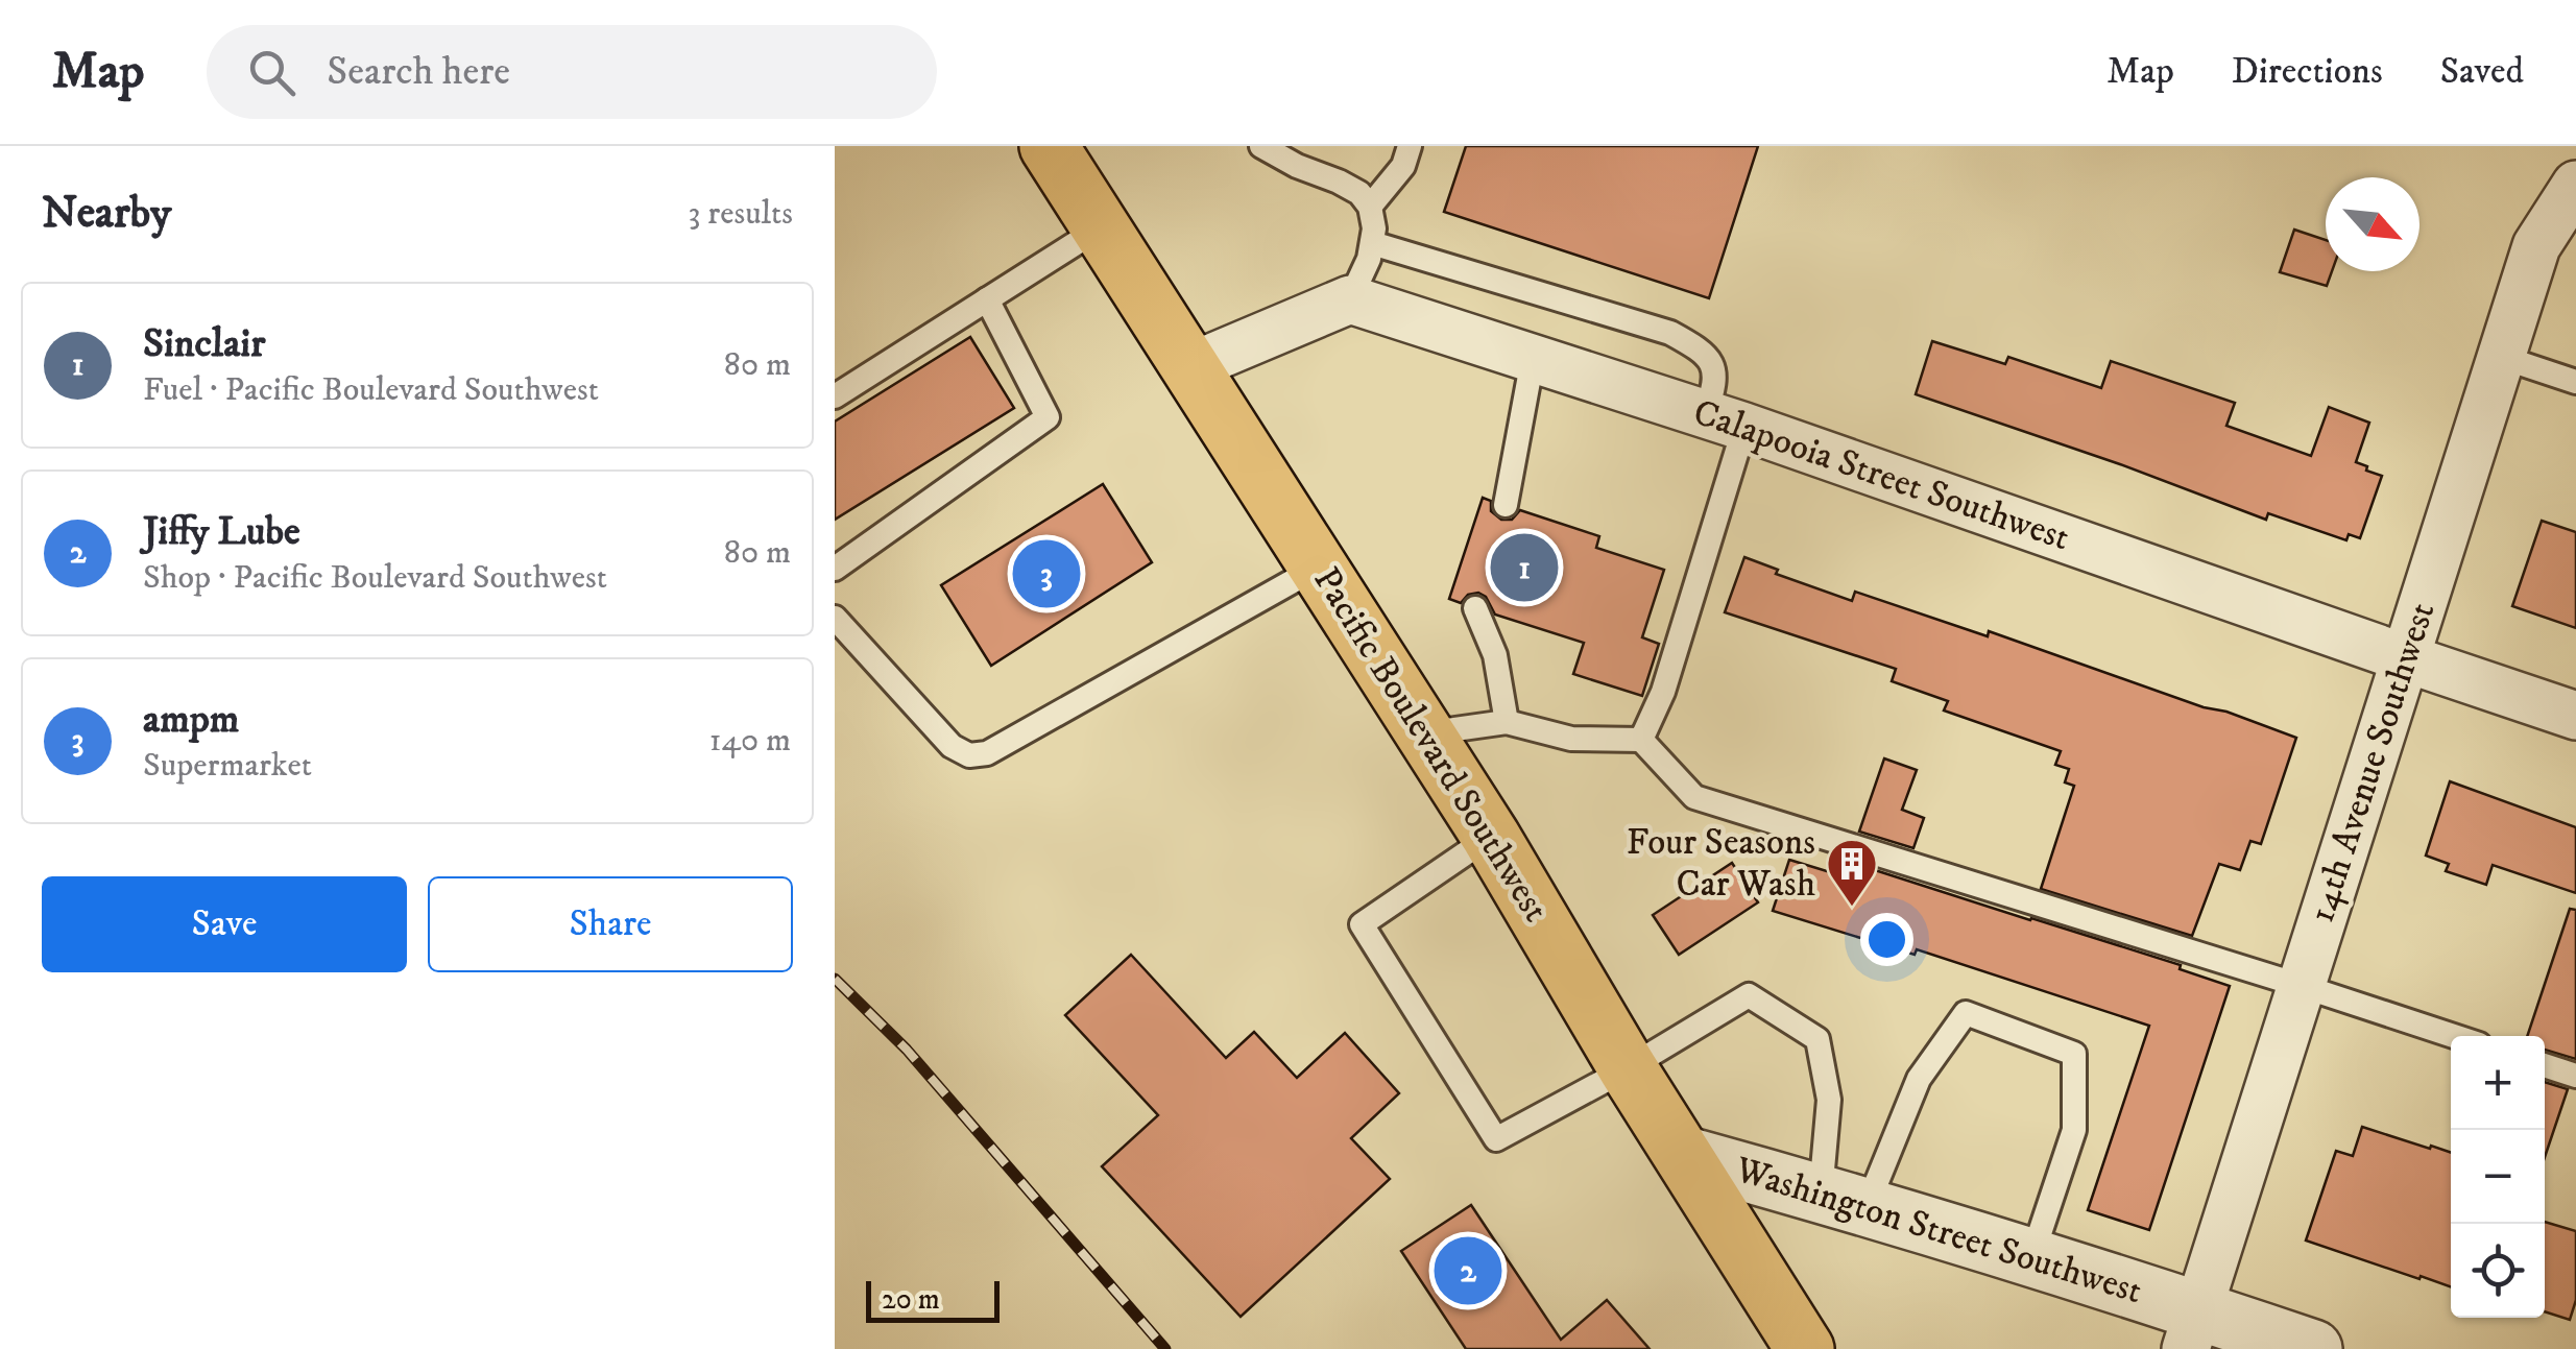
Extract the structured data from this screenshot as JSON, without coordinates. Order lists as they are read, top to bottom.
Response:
{
  "streets": {
    "main road": ["Pacific Boulevard Southwest"],
    "street": ["Calapooia Street Southwest", "14th Avenue Southwest", "Washington Street Southwest"]
  },
  "crossings": [
    ["Calapooia Street Southwest", "14th Avenue Southwest"],
    ["Pacific Boulevard Southwest", "Washington Street Southwest"],
    ["14th Avenue Southwest", "Washington Street Southwest"]
  ],
  "places": {
    "building": ["Four Seasons Car Wash"]
  },
  "scale_bar": "20 m",
  "north": "bottom right",
  "page": {
    "header": "Map",
    "search": "Search here",
    "nav": ["Map", "Directions", "Saved"],
    "heading": ["Nearby", "3 results"],
    "list": [
      {
        "mark": "1",
        "name": "Sinclair",
        "note": "Fuel · Pacific Boulevard Southwest",
        "value": "80 m"
      },
      {
        "mark": "2",
        "name": "Jiffy Lube",
        "note": "Shop · Pacific Boulevard Southwest",
        "value": "80 m"
      },
      {
        "mark": "3",
        "name": "ampm",
        "note": "Supermarket",
        "value": "140 m"
      }
    ],
    "pins": ["1", "3", "2"],
    "buttons": ["Save", "Share"],
    "map_buttons": ["+", "−"],
    "scale": "20 m"
  }
}
